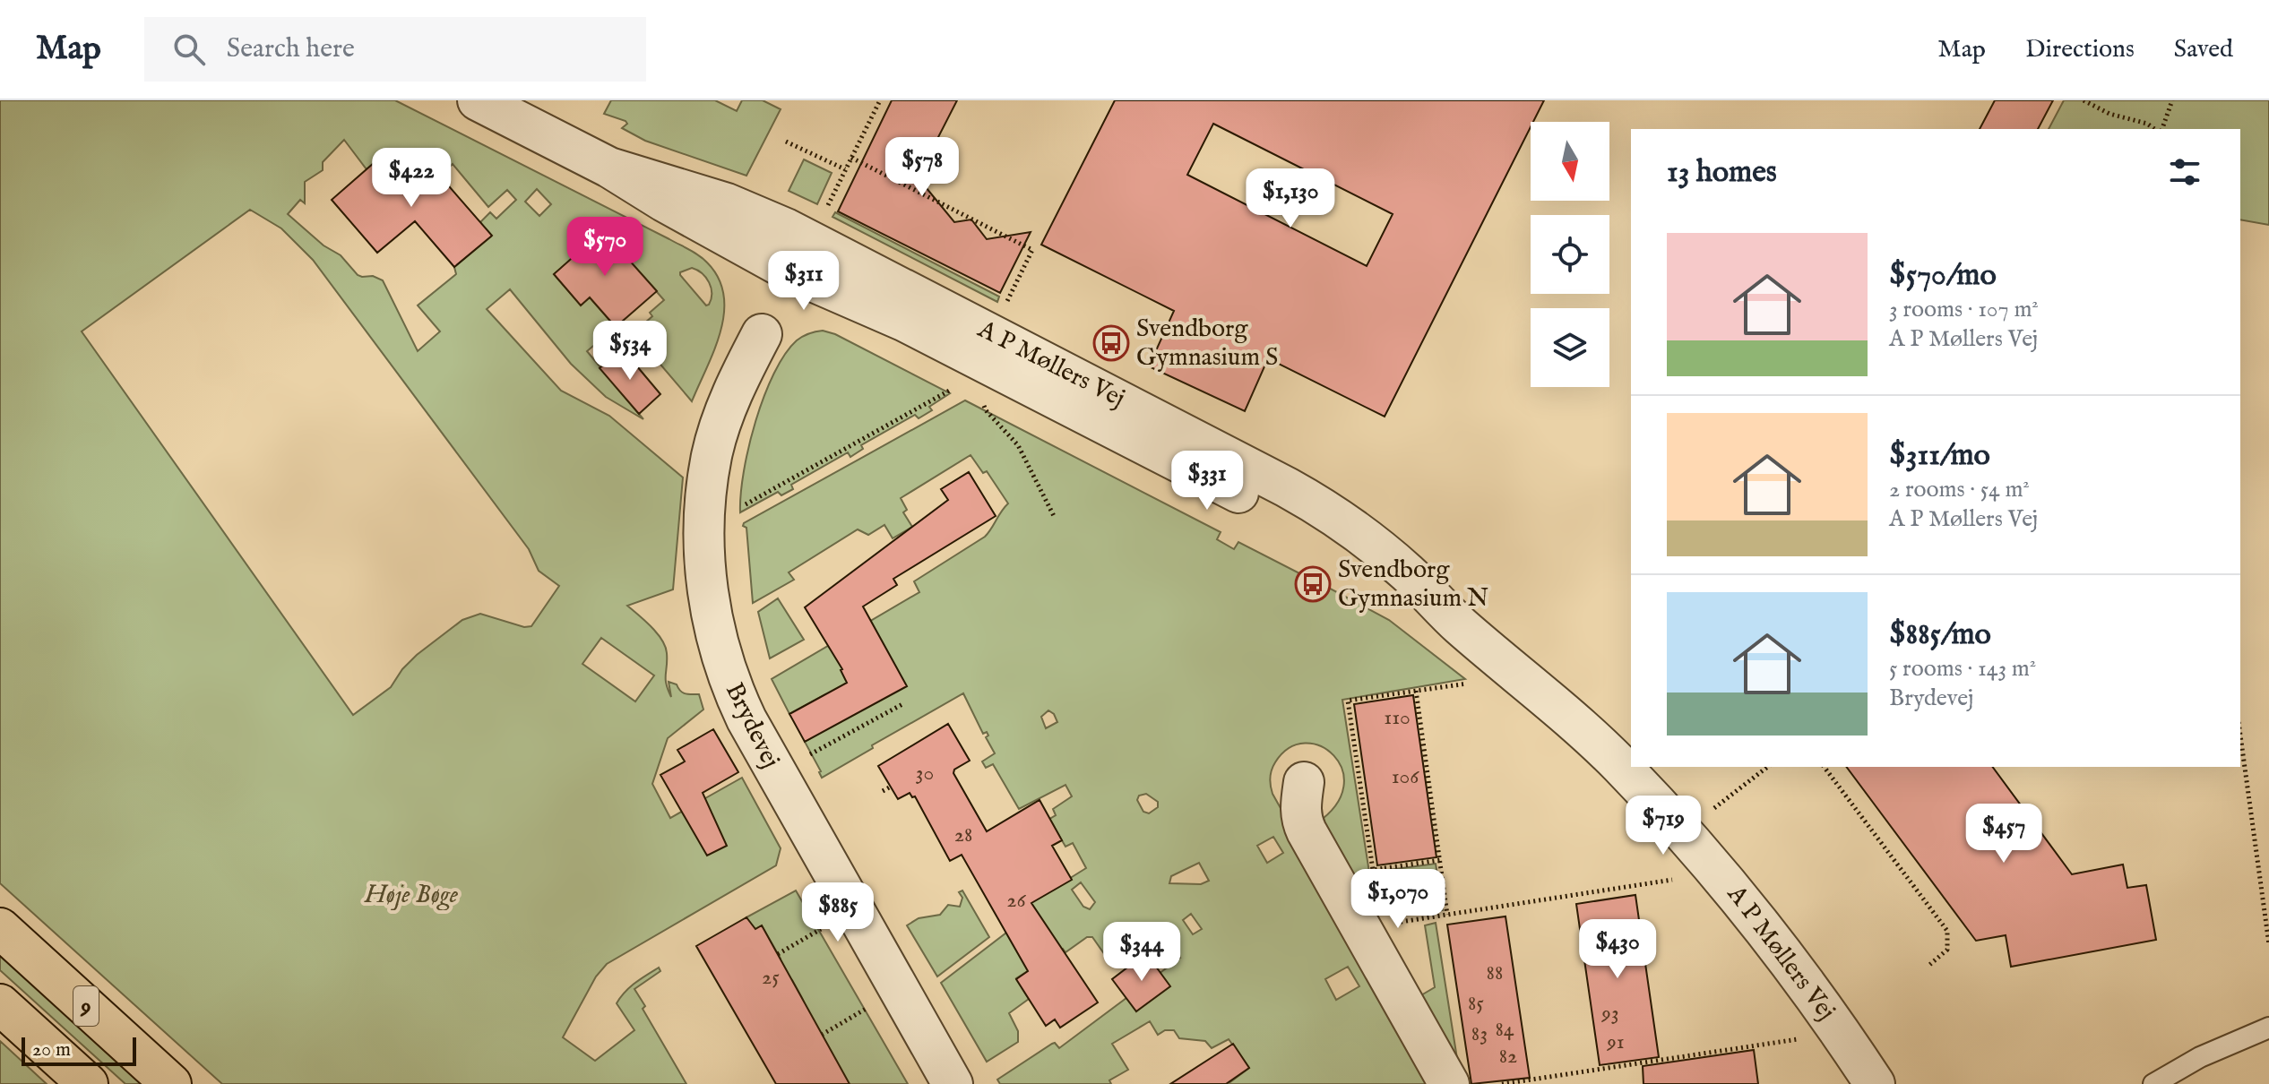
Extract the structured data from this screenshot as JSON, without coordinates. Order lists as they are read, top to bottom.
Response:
{
  "streets": {
    "main road": ["9"],
    "street": ["A P Møllers Vej", "Brydevej"]
  },
  "parks": ["Høje Bøge"],
  "places": {
    "bus stop": ["Svendborg Gymnasium S", "Svendborg Gymnasium N"]
  },
  "house_numbers": [
    "110",
    "30",
    "106",
    "28",
    "26",
    "88",
    "25",
    "85",
    "93",
    "84",
    "83",
    "91",
    "82"
  ],
  "scale_bar": "20 m",
  "north": "bottom",
  "page": {
    "header": "Map",
    "search": "Search here",
    "nav": ["Map", "Directions", "Saved"],
    "heading": "13 homes",
    "price": [
      "$578",
      "$422",
      "$1,130",
      "$570",
      "$311",
      "$534",
      "$331",
      "$719",
      "$457",
      "$1,070",
      "$885",
      "$430",
      "$344"
    ],
    "list": [
      {
        "name": "$570/mo",
        "note": "3 rooms · 107 m² · A P Møllers Vej"
      },
      {
        "name": "$311/mo",
        "note": "2 rooms · 54 m² · A P Møllers Vej"
      },
      {
        "name": "$885/mo",
        "note": "5 rooms · 143 m² · Brydevej"
      }
    ],
    "scale": "20 m"
  }
}
